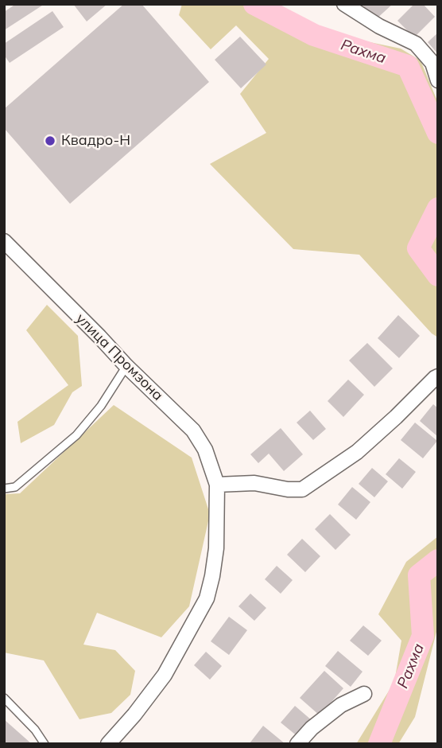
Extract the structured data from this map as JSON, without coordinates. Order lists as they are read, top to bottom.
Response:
{
  "streets": {
    "street": ["улица Промзона"]
  },
  "water": ["Рахма"],
  "places": ["Квадро-Н"]
}
